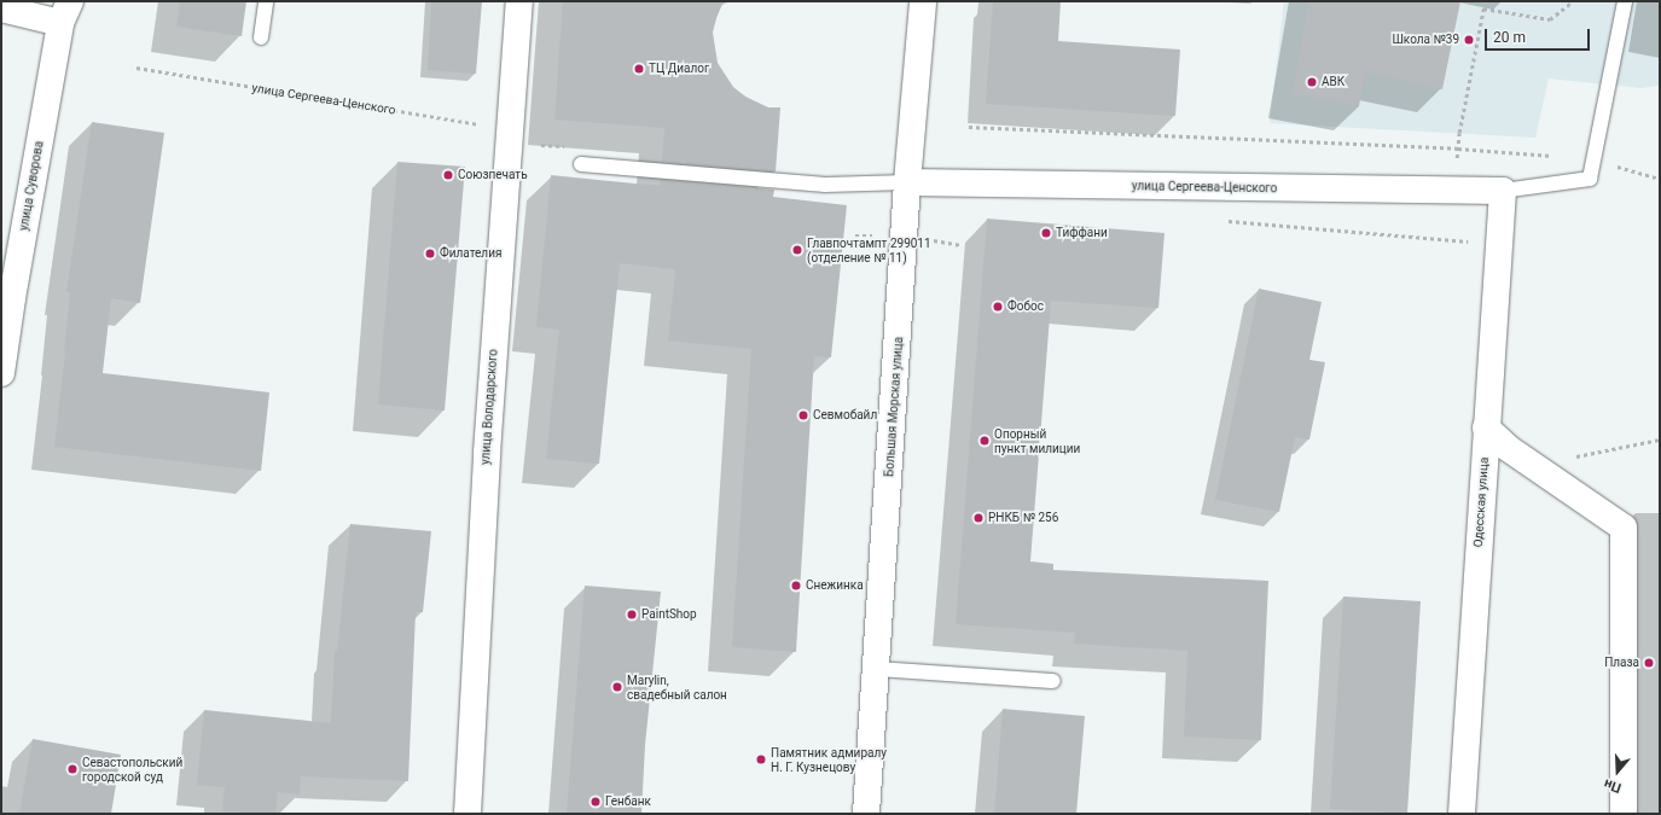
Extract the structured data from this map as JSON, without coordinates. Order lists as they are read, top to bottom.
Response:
{
  "streets": {
    "street": [
      "улица Сергеева-Ценского",
      "улица Суворова",
      "улица Володарского",
      "Большая Морская улица",
      "Одесская улица"
    ]
  },
  "crossings": [
    ["улица Сергеева-Ценского", "улица Володарского"],
    ["улица Сергеева-Ценского", "Большая Морская улица"],
    ["улица Сергеева-Ценского", "Одесская улица"]
  ],
  "places": [
    "Школа №39",
    "ТЦ Диалог",
    "АВК",
    "Союзпечать",
    "Тиффани",
    "Главпочтампт 299011 (отделение № 11)",
    "Филателия",
    "Фобос",
    "Севмобайл",
    "Опорный пункт милиции",
    "РНКБ № 256",
    "Снежинка",
    "PaintShop",
    "Плаза",
    "Marylin, свадебный салон",
    "Памятник адмиралу Н. Г. Кузнецову",
    "Севастопольский городской суд",
    "Генбанк"
  ],
  "scale_bar": "20 m",
  "north": "bottom"
}
